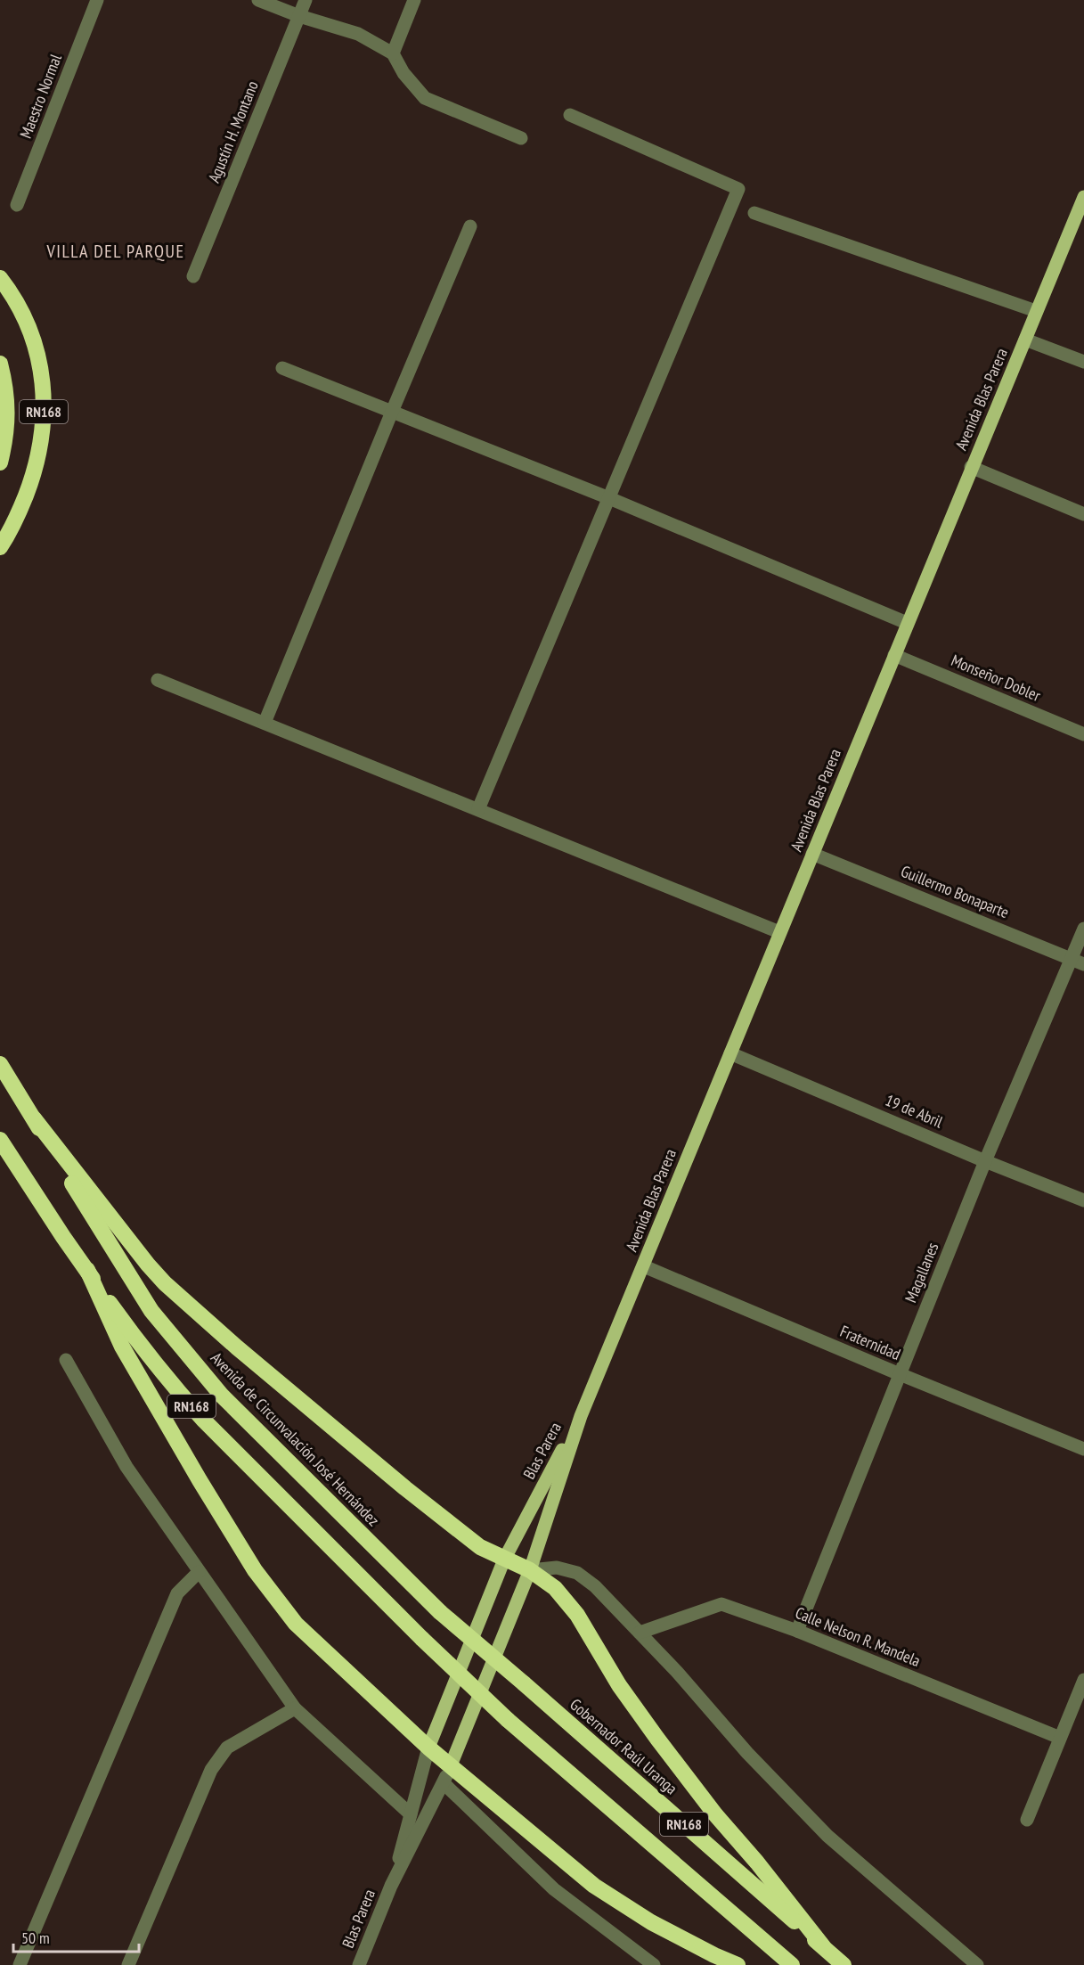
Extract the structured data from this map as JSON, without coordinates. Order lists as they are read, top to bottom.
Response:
{
  "streets": {
    "highway": ["RN168", "Avenida de Circunvalación José Hernández", "Gobernador Raúl Uranga"],
    "main road": ["Avenida Blas Parera", "Blas Parera"],
    "street": [
      "Maestro Normal",
      "Agustín H. Montano",
      "Monseñor Dobler",
      "Guillermo Bonaparte",
      "19 de Abril",
      "Magallanes",
      "Fraternidad",
      "Calle Nelson R. Mandela"
    ]
  },
  "crossings": [
    ["Avenida Blas Parera", "Monseñor Dobler"],
    ["Avenida Blas Parera", "Guillermo Bonaparte"],
    ["Avenida Blas Parera", "19 de Abril"],
    ["Avenida Blas Parera", "Fraternidad"],
    ["Avenida Blas Parera", "Blas Parera"],
    ["Guillermo Bonaparte", "Magallanes"],
    ["19 de Abril", "Magallanes"],
    ["Magallanes", "Fraternidad"],
    ["Magallanes", "Calle Nelson R. Mandela"],
    ["Avenida de Circunvalación José Hernández", "Gobernador Raúl Uranga"]
  ],
  "districts": ["VILLA DEL PARQUE"],
  "scale_bar": "50 m"
}
